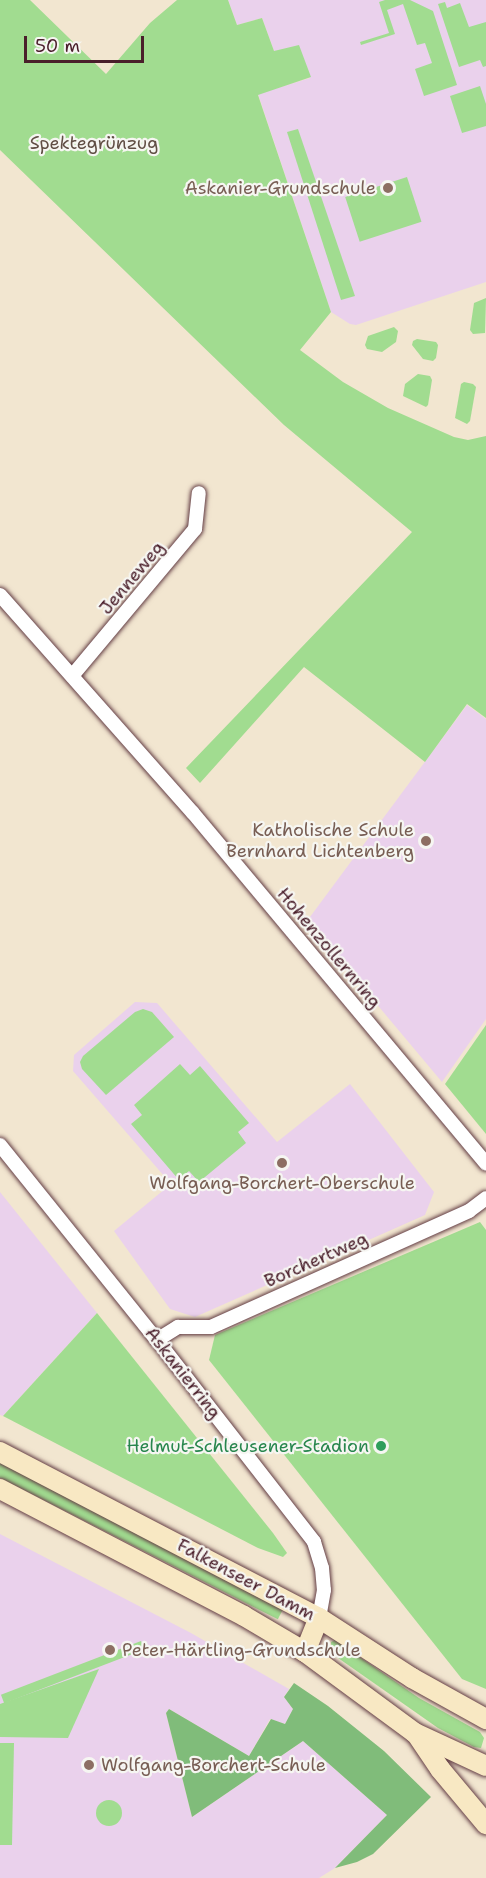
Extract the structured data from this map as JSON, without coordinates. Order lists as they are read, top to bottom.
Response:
{
  "streets": {
    "main road": ["Falkenseer Damm"],
    "street": [
      "Jenneweg",
      "Hohenzollernring",
      "Borchertweg",
      "Askanierring"
    ]
  },
  "crossings": [
    ["Jenneweg", "Hohenzollernring"],
    ["Borchertweg", "Askanierring"],
    ["Askanierring", "Falkenseer Damm"]
  ],
  "parks": ["Spektegrünzug"],
  "places": [
    "Askanier-Grundschule",
    "Katholische Schule Bernhard Lichtenberg",
    "Wolfgang-Borchert-Oberschule",
    "Helmut-Schleusener-Stadion",
    "Peter-Härtling-Grundschule",
    "Wolfgang-Borchert-Schule"
  ],
  "scale_bar": "50 m"
}
